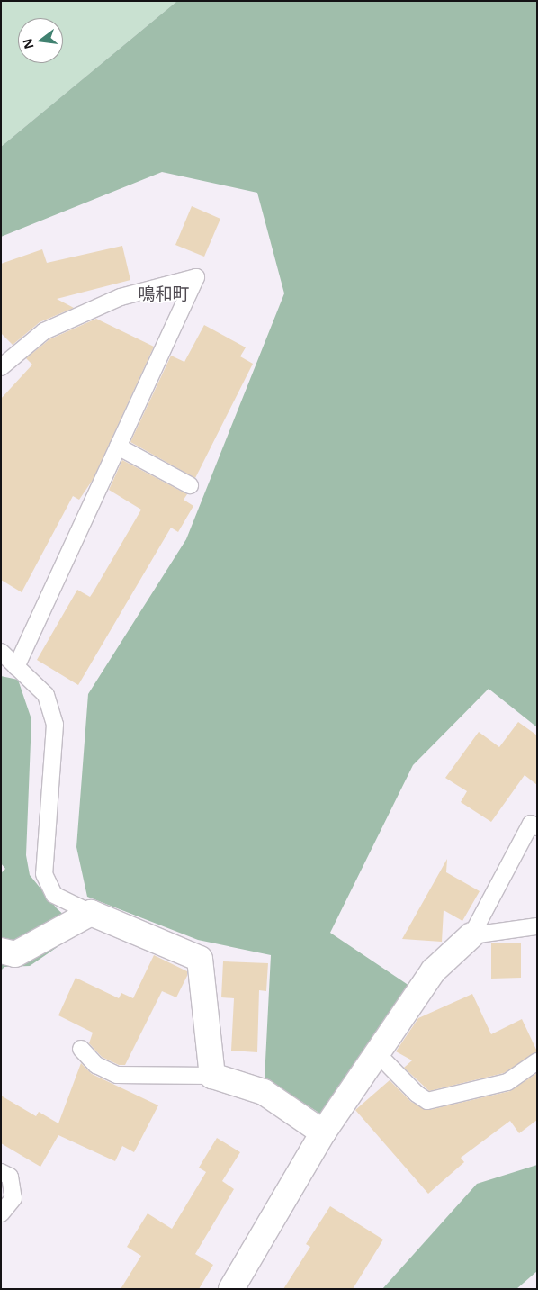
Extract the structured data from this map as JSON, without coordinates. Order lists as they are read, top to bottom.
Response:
{
  "districts": ["鳴和町"],
  "north": "left"
}
